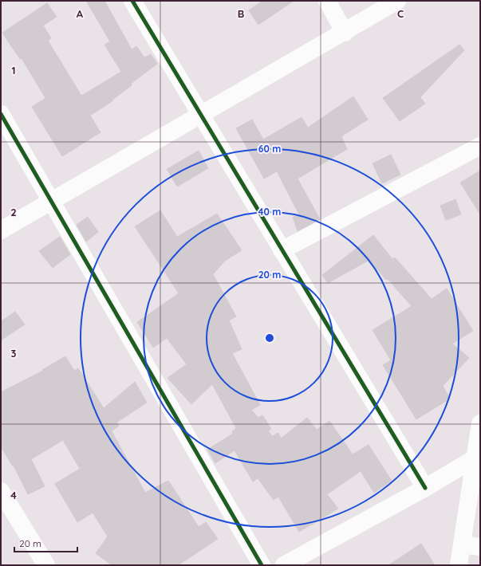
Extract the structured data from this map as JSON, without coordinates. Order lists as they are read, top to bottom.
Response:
{
  "scale_bar": "20 m",
  "grid": {
    "columns": ["A", "B", "C"],
    "rows": [
      "1",
      "2",
      "3",
      "4"
    ]
  },
  "rings": ["60 m", "40 m", "20 m"]
}
